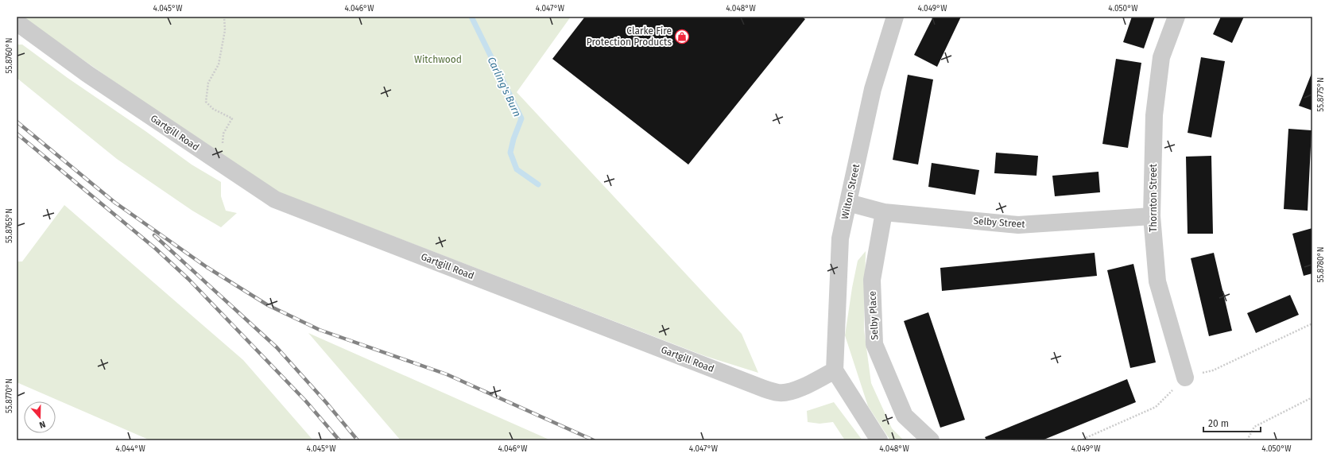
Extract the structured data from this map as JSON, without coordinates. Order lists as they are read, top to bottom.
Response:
{
  "streets": {
    "street": [
      "Gartgill Road",
      "Wilton Street",
      "Thornton Street",
      "Selby Street",
      "Selby Place"
    ]
  },
  "crossings": [
    ["Gartgill Road", "Wilton Street"],
    ["Wilton Street", "Selby Street"],
    ["Thornton Street", "Selby Street"],
    ["Selby Street", "Selby Place"]
  ],
  "water": ["Carling's Burn"],
  "parks": ["Witchwood"],
  "places": {
    "shop": ["Clarke Fire Protection Products"]
  },
  "scale_bar": "20 m",
  "north": "bottom",
  "coordinates": [
    "4.045°W",
    "4.046°W",
    "4.047°W",
    "4.048°W",
    "4.049°W",
    "4.050°W",
    "55.8760°N",
    "55.8775°N",
    "55.8765°N",
    "55.8780°N",
    "55.8770°N",
    "4.044°W"
  ]
}
